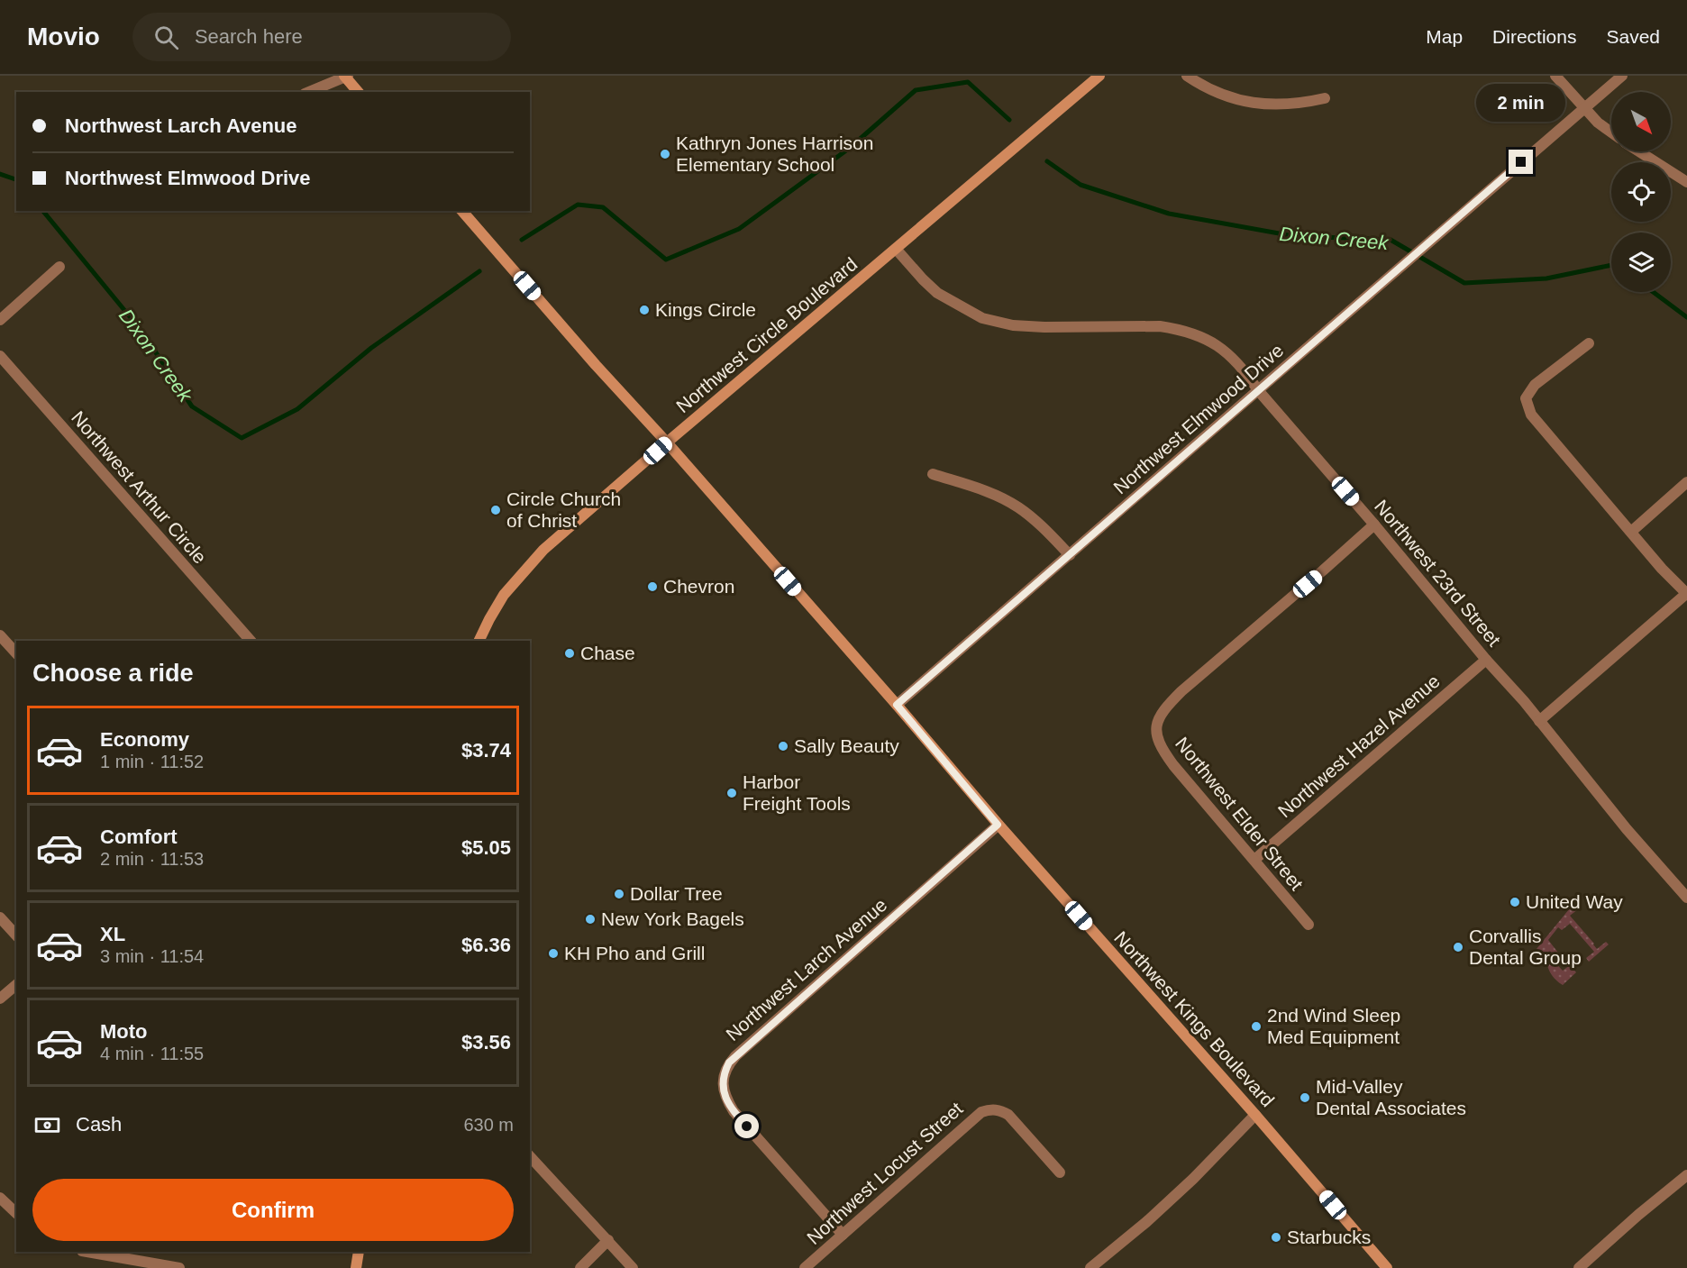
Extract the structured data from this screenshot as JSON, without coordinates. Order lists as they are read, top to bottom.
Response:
{
  "streets": {
    "main road": ["Northwest Circle Boulevard", "Northwest Kings Boulevard"],
    "street": [
      "Northwest Elmwood Drive",
      "Northwest Arthur Circle",
      "Northwest 23rd Street",
      "Northwest Hazel Avenue",
      "Northwest Elder Street",
      "Northwest Larch Avenue",
      "Northwest Locust Street"
    ]
  },
  "crossings": [
    ["Northwest Circle Boulevard", "Northwest 23rd Street"],
    ["Northwest Circle Boulevard", "Northwest Kings Boulevard"],
    ["Northwest Elmwood Drive", "Northwest 23rd Street"],
    ["Northwest Elmwood Drive", "Northwest Kings Boulevard"],
    ["Northwest 23rd Street", "Northwest Hazel Avenue"],
    ["Northwest 23rd Street", "Northwest Elder Street"],
    ["Northwest Hazel Avenue", "Northwest Elder Street"],
    ["Northwest Larch Avenue", "Northwest Kings Boulevard"],
    ["Northwest Larch Avenue", "Northwest Locust Street"]
  ],
  "water": ["Dixon Creek"],
  "places": [
    "Kathryn Jones Harrison Elementary School",
    "Kings Circle",
    "Circle Church of Christ",
    "Chevron",
    "Chase",
    "Sally Beauty",
    "Harbor Freight Tools",
    "Dollar Tree",
    "United Way",
    "New York Bagels",
    "Corvallis Dental Group",
    "KH Pho and Grill",
    "2nd Wind Sleep Med Equipment",
    "Mid-Valley Dental Associates",
    "Starbucks"
  ],
  "north": "bottom right",
  "page": {
    "header": "Movio",
    "search": "Search here",
    "nav": ["Map", "Directions", "Saved"],
    "bubble": "2 min",
    "banner": ["Northwest Larch Avenue", "Northwest Elmwood Drive"],
    "heading": "Choose a ride",
    "list": [
      {
        "name": "Economy",
        "note": "1 min · 11:52",
        "value": "$3.74"
      },
      {
        "name": "Comfort",
        "note": "2 min · 11:53",
        "value": "$5.05"
      },
      {
        "name": "XL",
        "note": "3 min · 11:54",
        "value": "$6.36"
      },
      {
        "name": "Moto",
        "note": "4 min · 11:55",
        "value": "$3.56"
      }
    ],
    "pay": ["Cash", "630 m"],
    "buttons": "Confirm"
  }
}
